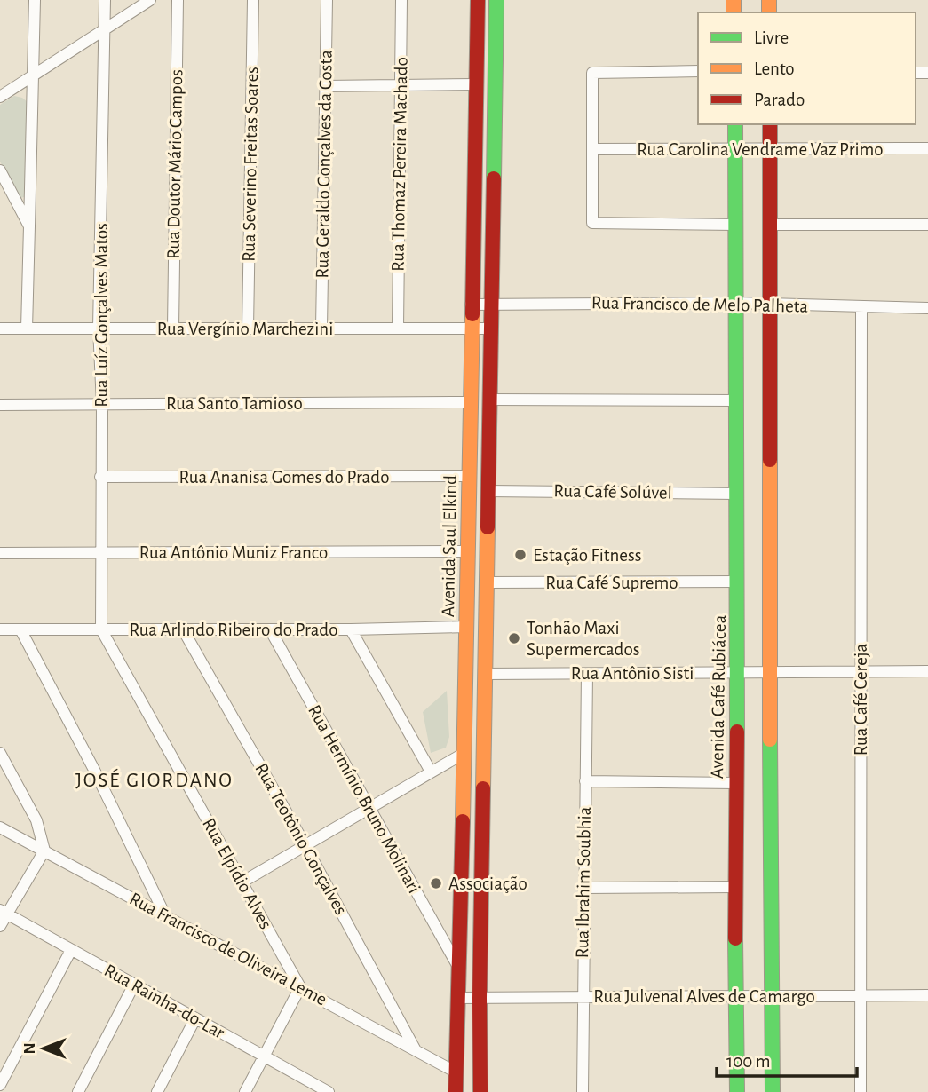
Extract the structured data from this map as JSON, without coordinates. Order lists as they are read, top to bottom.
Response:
{
  "streets": {
    "main road": ["Avenida Saul Elkind", "Avenida Café Rubiácea"],
    "street": [
      "Rua Carolina Vendrame Vaz Primo",
      "Rua Doutor Mário Campos",
      "Rua Severino Freitas Soares",
      "Rua Geraldo Gonçalves da Costa",
      "Rua Thomaz Pereira Machado",
      "Rua Francisco de Melo Palheta",
      "Rua Luíz Gonçalves Matos",
      "Rua Vergínio Marchezini",
      "Rua Santo Tamioso",
      "Rua Ananisa Gomes do Prado",
      "Rua Café Solúvel",
      "Rua Antônio Muniz Franco",
      "Rua Café Supremo",
      "Rua Arlindo Ribeiro do Prado",
      "Rua Antônio Sisti",
      "Rua Café Cereja",
      "Rua Hermínio Bruno Molinari",
      "Rua Teotônio Gonçalves",
      "Rua Elpídio Alves",
      "Rua Ibrahim Soubhia",
      "Rua Francisco de Oliveira Leme",
      "Rua Julvenal Alves de Camargo",
      "Rua Rainha-do-Lar"
    ]
  },
  "crossings": [
    ["Rua Carolina Vendrame Vaz Primo", "Avenida Café Rubiácea"],
    ["Rua Doutor Mário Campos", "Rua Vergínio Marchezini"],
    ["Rua Severino Freitas Soares", "Rua Vergínio Marchezini"],
    ["Rua Geraldo Gonçalves da Costa", "Rua Vergínio Marchezini"],
    ["Rua Thomaz Pereira Machado", "Rua Vergínio Marchezini"],
    ["Rua Francisco de Melo Palheta", "Avenida Saul Elkind"],
    ["Rua Francisco de Melo Palheta", "Avenida Café Rubiácea"],
    ["Rua Francisco de Melo Palheta", "Rua Café Cereja"],
    ["Rua Luíz Gonçalves Matos", "Rua Vergínio Marchezini"],
    ["Rua Luíz Gonçalves Matos", "Rua Santo Tamioso"],
    ["Rua Luíz Gonçalves Matos", "Rua Ananisa Gomes do Prado"],
    ["Rua Luíz Gonçalves Matos", "Rua Antônio Muniz Franco"],
    ["Rua Luíz Gonçalves Matos", "Rua Arlindo Ribeiro do Prado"],
    ["Rua Luíz Gonçalves Matos", "Rua Elpídio Alves"],
    ["Rua Vergínio Marchezini", "Avenida Saul Elkind"],
    ["Rua Santo Tamioso", "Avenida Saul Elkind"],
    ["Rua Ananisa Gomes do Prado", "Avenida Saul Elkind"],
    ["Rua Café Solúvel", "Avenida Saul Elkind"],
    ["Rua Café Solúvel", "Avenida Café Rubiácea"],
    ["Avenida Saul Elkind", "Rua Antônio Muniz Franco"],
    ["Avenida Saul Elkind", "Rua Café Supremo"],
    ["Avenida Saul Elkind", "Rua Arlindo Ribeiro do Prado"],
    ["Avenida Saul Elkind", "Rua Antônio Sisti"],
    ["Avenida Saul Elkind", "Rua Hermínio Bruno Molinari"],
    ["Avenida Saul Elkind", "Rua Francisco de Oliveira Leme"],
    ["Avenida Saul Elkind", "Rua Julvenal Alves de Camargo"],
    ["Rua Café Supremo", "Avenida Café Rubiácea"],
    ["Rua Arlindo Ribeiro do Prado", "Rua Hermínio Bruno Molinari"],
    ["Rua Arlindo Ribeiro do Prado", "Rua Teotônio Gonçalves"],
    ["Rua Arlindo Ribeiro do Prado", "Rua Elpídio Alves"],
    ["Rua Antônio Sisti", "Avenida Café Rubiácea"],
    ["Rua Antônio Sisti", "Rua Café Cereja"],
    ["Rua Antônio Sisti", "Rua Ibrahim Soubhia"],
    ["Avenida Café Rubiácea", "Rua Julvenal Alves de Camargo"],
    ["Rua Café Cereja", "Rua Julvenal Alves de Camargo"],
    ["Rua Teotônio Gonçalves", "Rua Francisco de Oliveira Leme"],
    ["Rua Elpídio Alves", "Rua Francisco de Oliveira Leme"],
    ["Rua Ibrahim Soubhia", "Rua Julvenal Alves de Camargo"]
  ],
  "districts": ["JOSÉ GIORDANO"],
  "places": ["Estação Fitness", "Tonhão Maxi Supermercados", "Associação"],
  "legend": ["Livre", "Lento", "Parado"],
  "scale_bar": "100 m",
  "north": "left"
}
